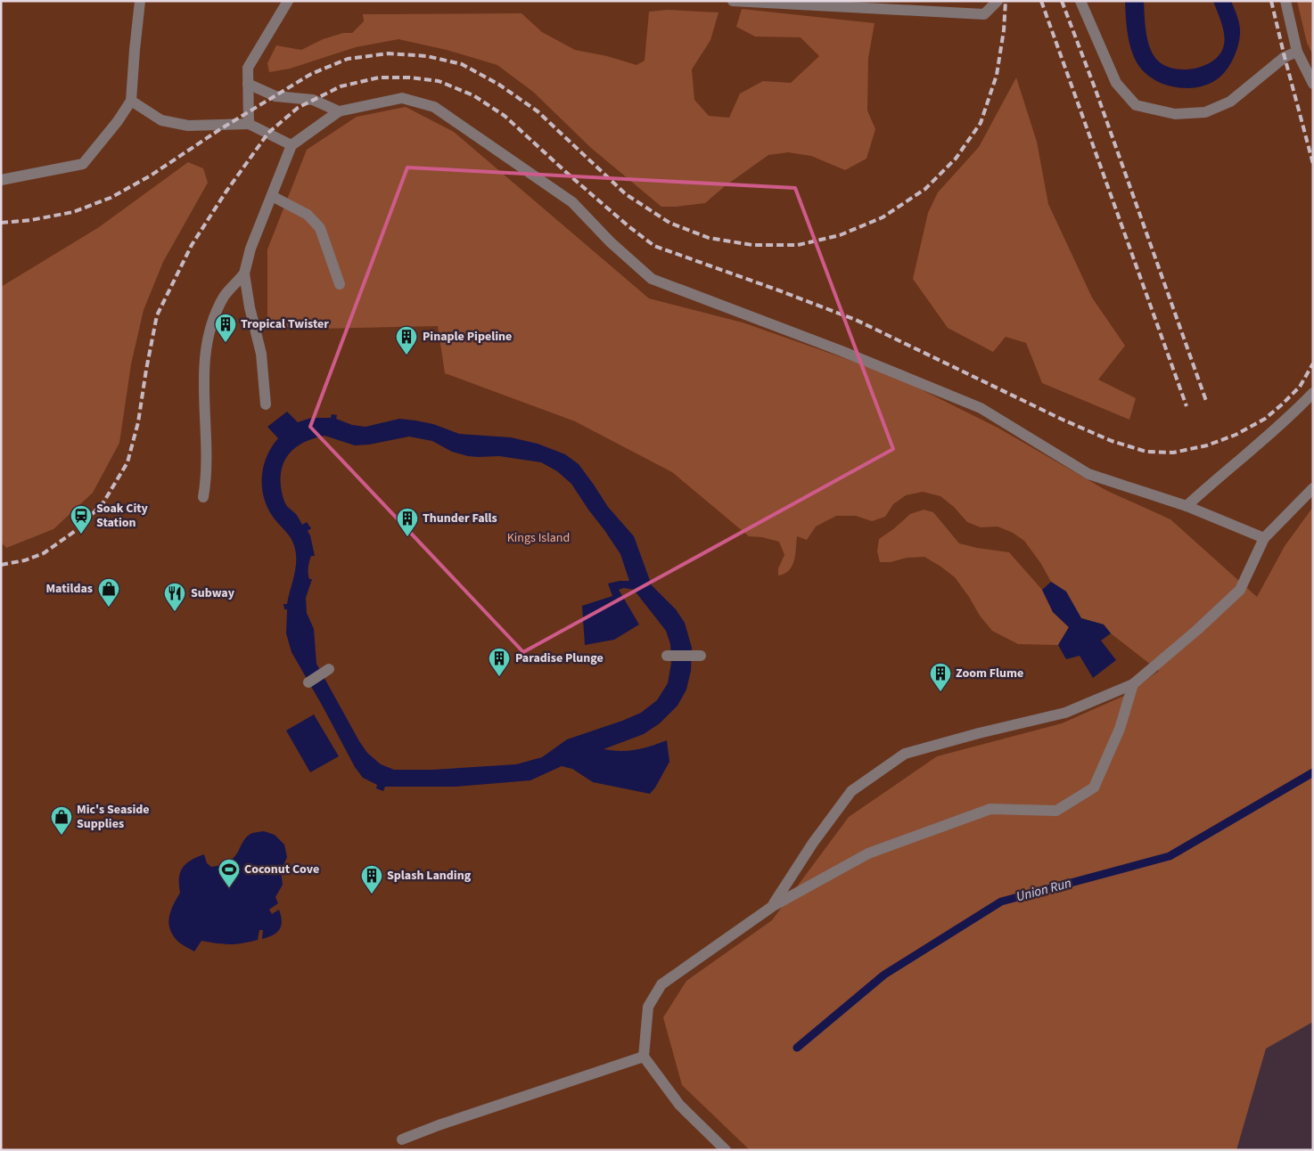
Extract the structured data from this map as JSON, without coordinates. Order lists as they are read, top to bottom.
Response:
{
  "water": ["Union Run"],
  "parks": ["Kings Island"],
  "places": {
    "building": [
      "Tropical Twister",
      "Pinaple Pipeline",
      "Thunder Falls",
      "Paradise Plunge",
      "Zoom Flume",
      "Splash Landing"
    ],
    "station": ["Soak City Station"],
    "shop": ["Matildas", "Mic's Seaside Supplies"],
    "restaurant": ["Subway"],
    "sports": ["Coconut Cove"]
  }
}
